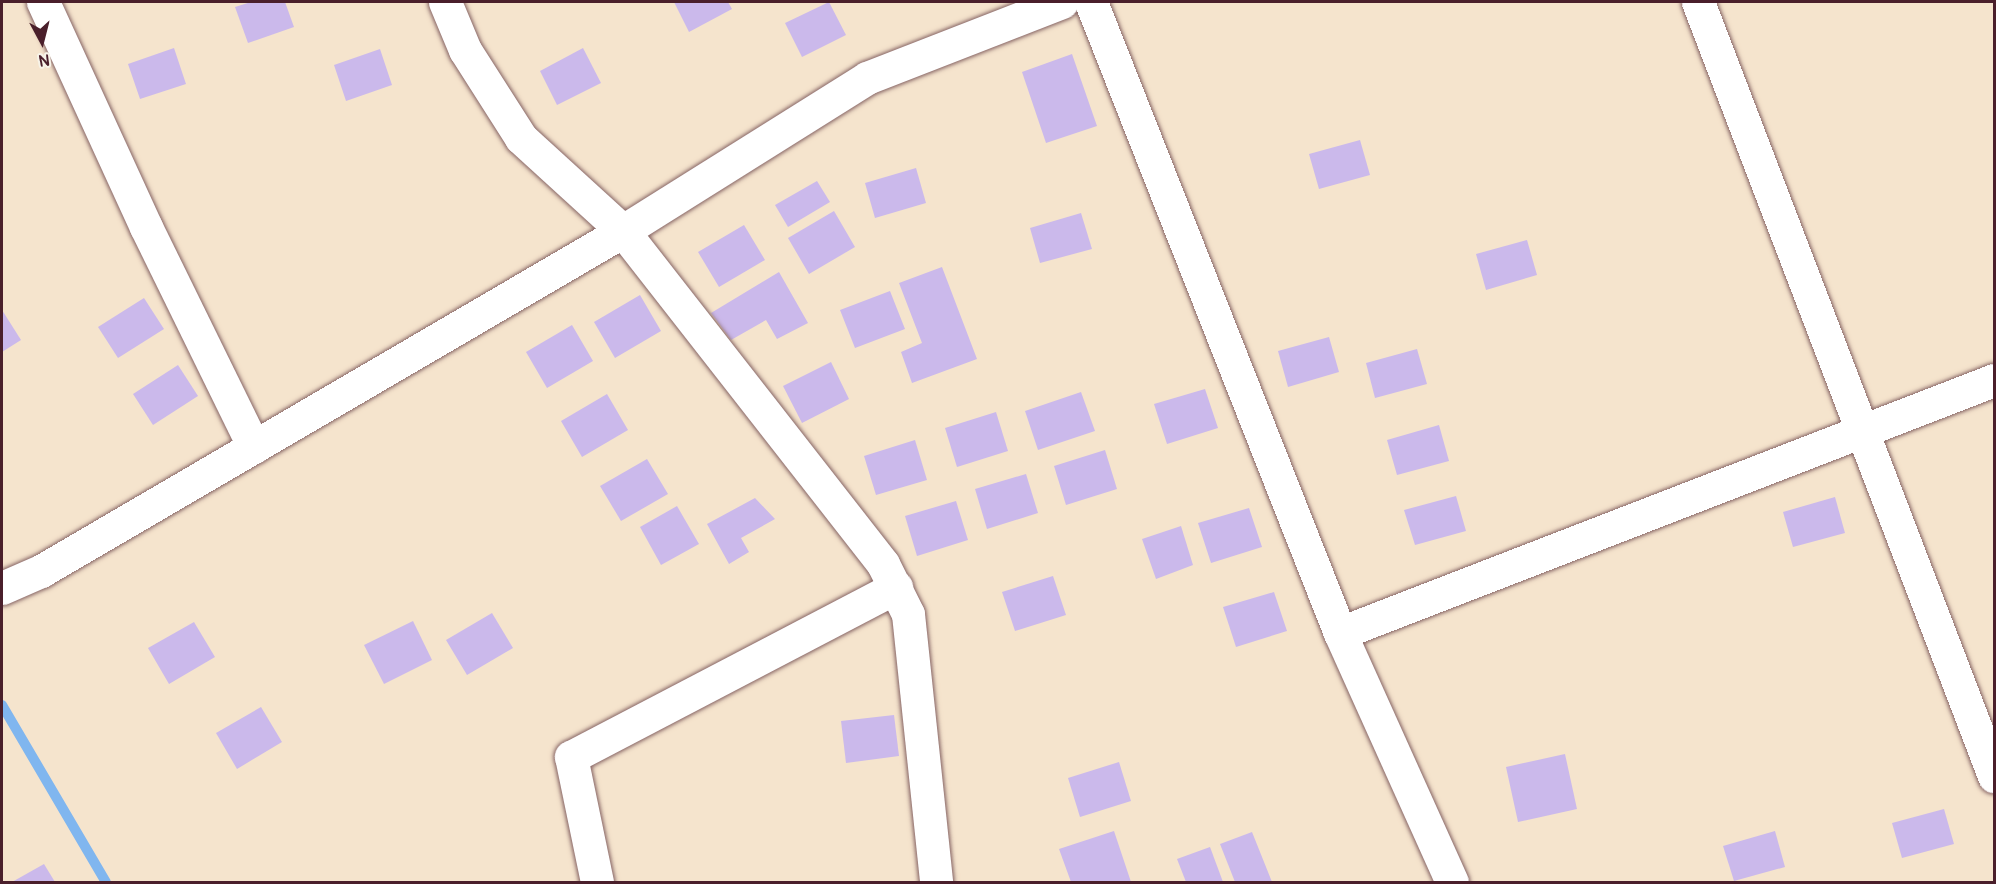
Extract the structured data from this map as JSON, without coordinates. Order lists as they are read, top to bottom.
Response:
{
  "north": "bottom"
}
